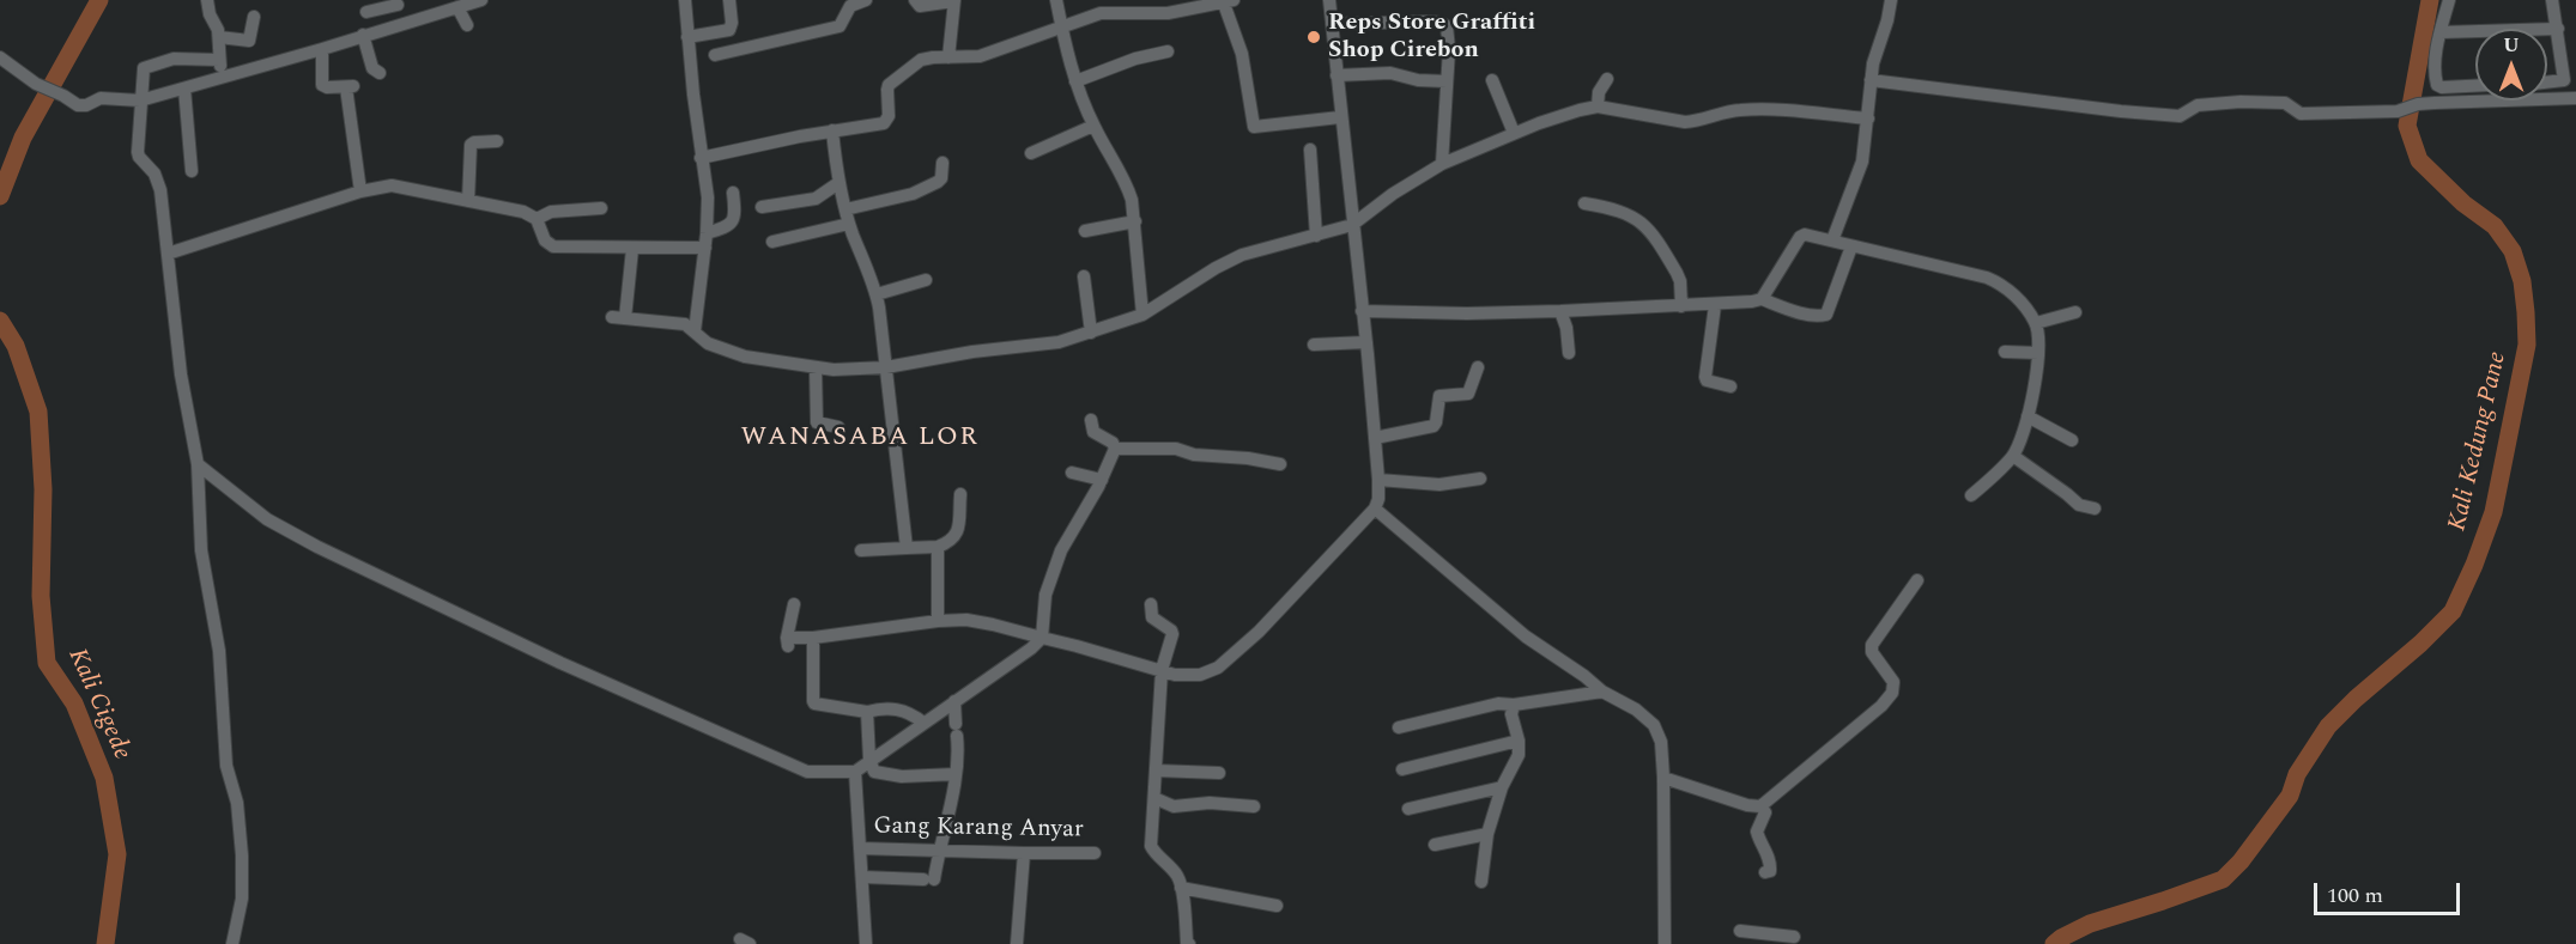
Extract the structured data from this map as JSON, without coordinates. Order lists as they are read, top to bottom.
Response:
{
  "streets": {
    "street": ["Gang Karang Anyar"]
  },
  "districts": ["WANASABA LOR"],
  "water": ["Kali Kedung Pane", "Kali Cigede"],
  "places": ["Reps Store Graffiti Shop Cirebon"],
  "scale_bar": "100 m",
  "north": "top"
}
